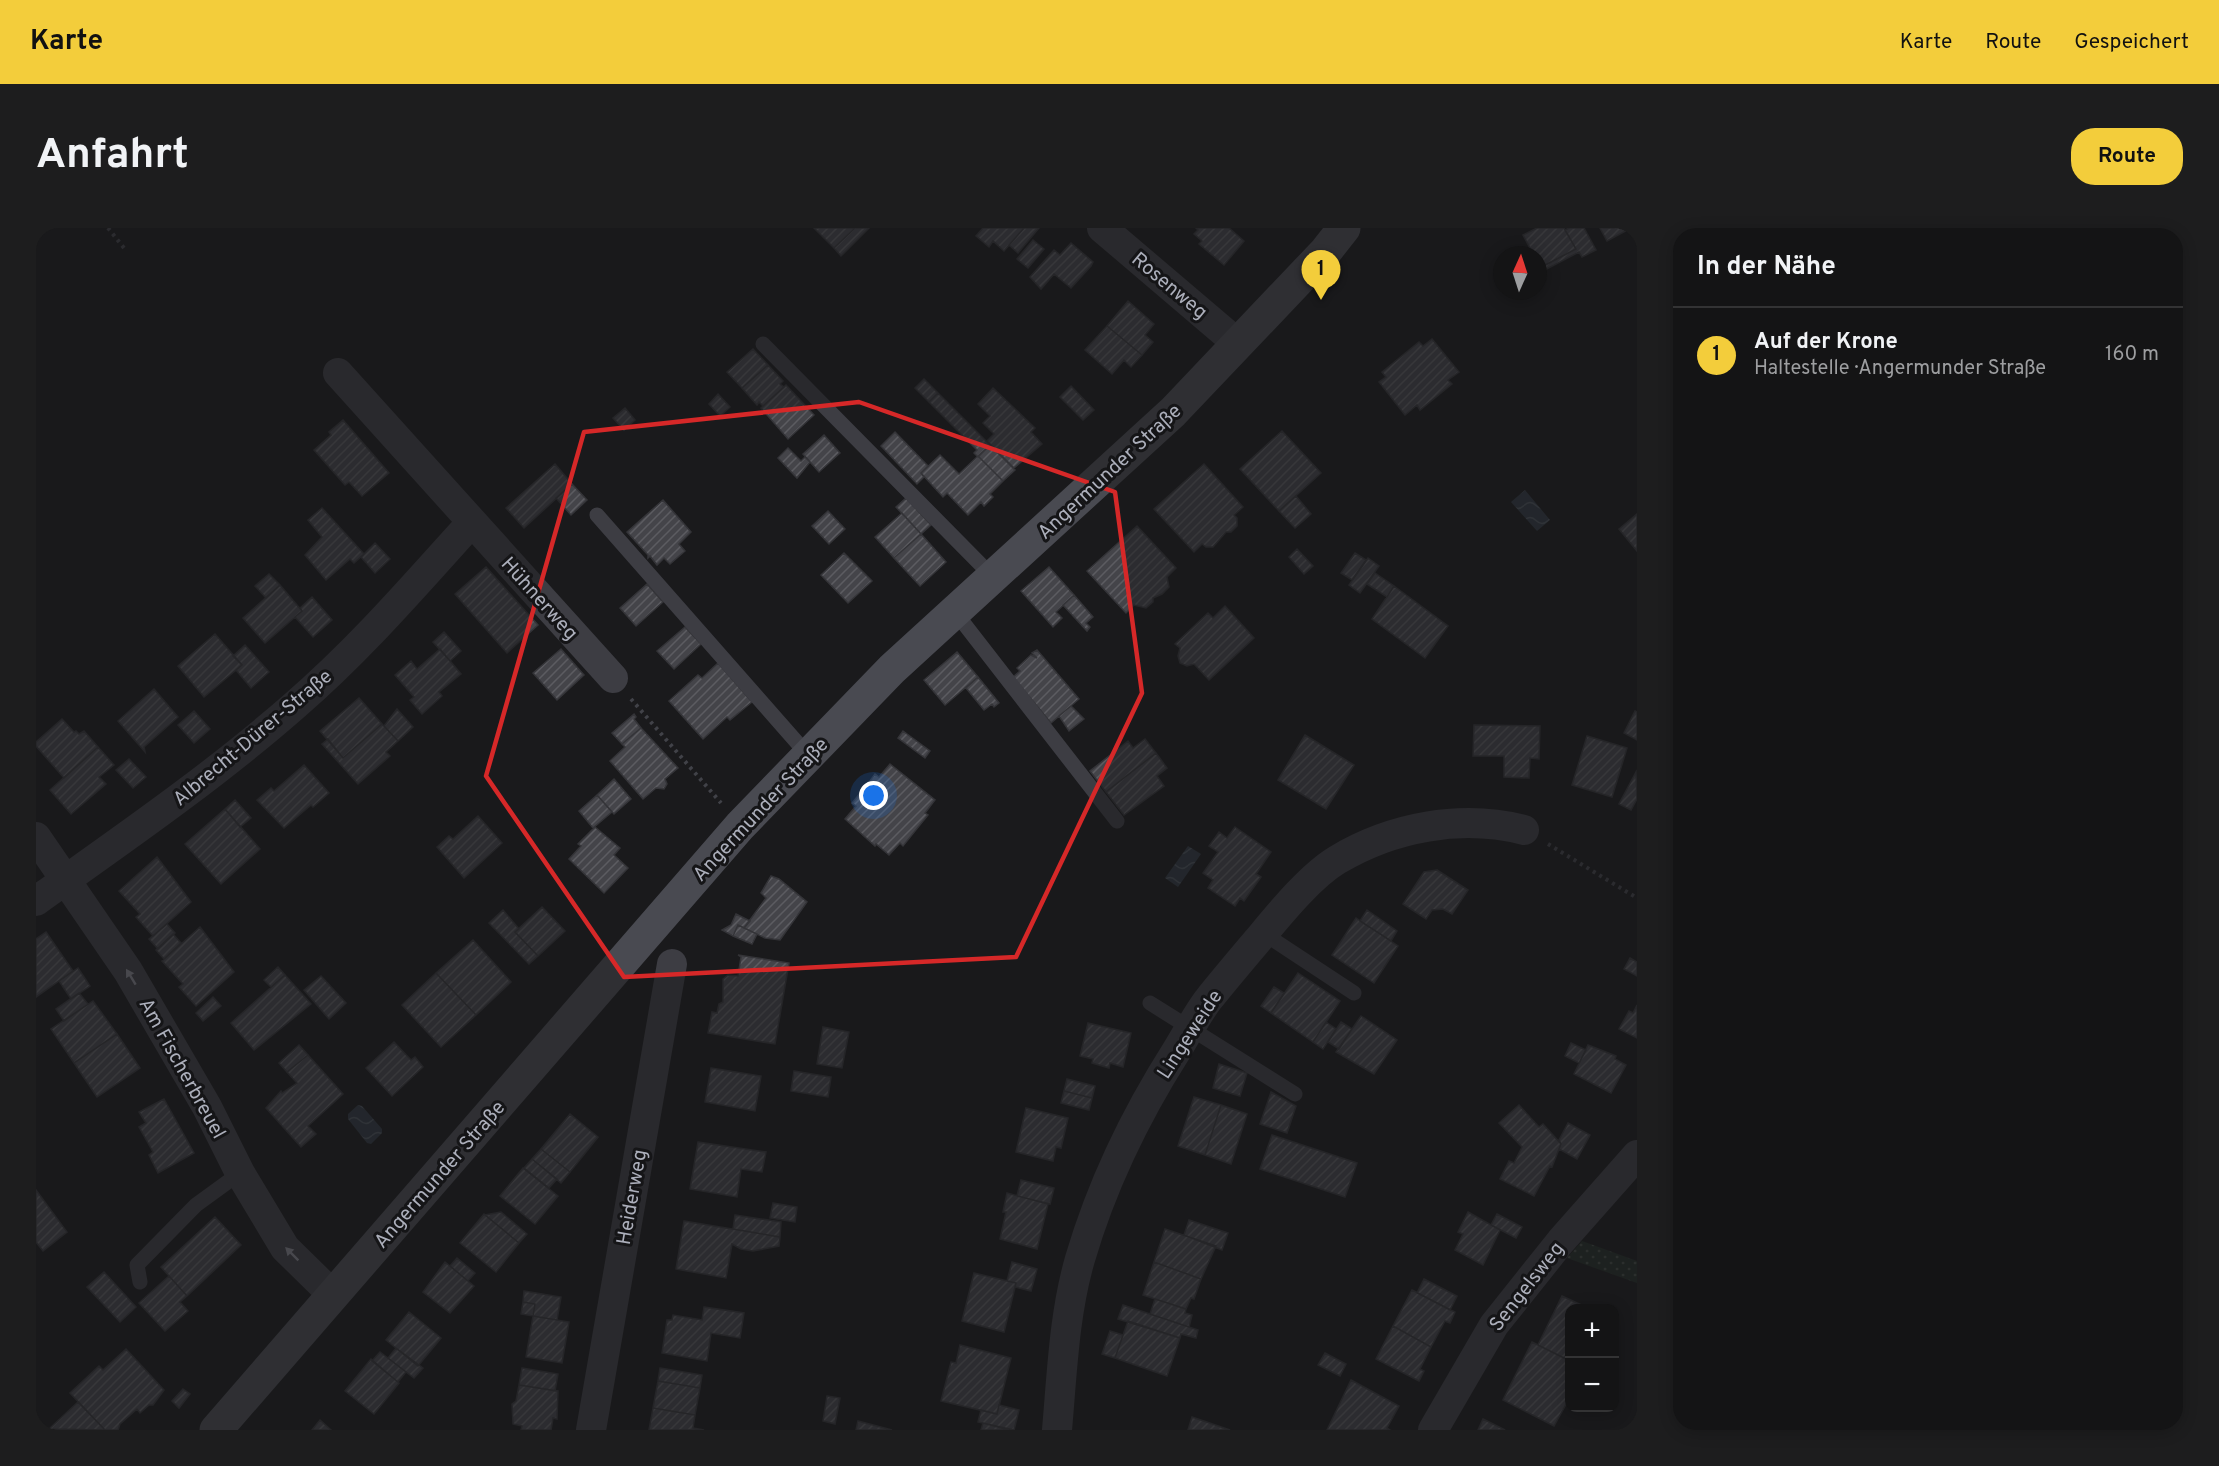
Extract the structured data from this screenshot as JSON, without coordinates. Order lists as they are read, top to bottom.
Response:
{
  "streets": {
    "main road": ["Angermunder Straße"],
    "street": [
      "Rosenweg",
      "Hühnerweg",
      "Albrecht-Dürer-Straße",
      "Lingeweide",
      "Am Fischerbreuel",
      "Heiderweg",
      "Sengelsweg"
    ]
  },
  "crossings": [
    ["Rosenweg", "Angermunder Straße"],
    ["Angermunder Straße", "Am Fischerbreuel"],
    ["Hühnerweg", "Albrecht-Dürer-Straße"],
    ["Albrecht-Dürer-Straße", "Am Fischerbreuel"]
  ],
  "one_way": ["Am Fischerbreuel"],
  "north": "top",
  "page": {
    "header": "Karte",
    "nav": ["Karte", "Route", "Gespeichert"],
    "buttons": "Route",
    "title": "Anfahrt",
    "heading": "In der Nähe",
    "pins": "1",
    "list": [
      {
        "mark": "1",
        "name": "Auf der Krone",
        "note": "Haltestelle · Angermunder Straße",
        "value": "160 m"
      }
    ],
    "map_buttons": ["+", "−"]
  }
}
